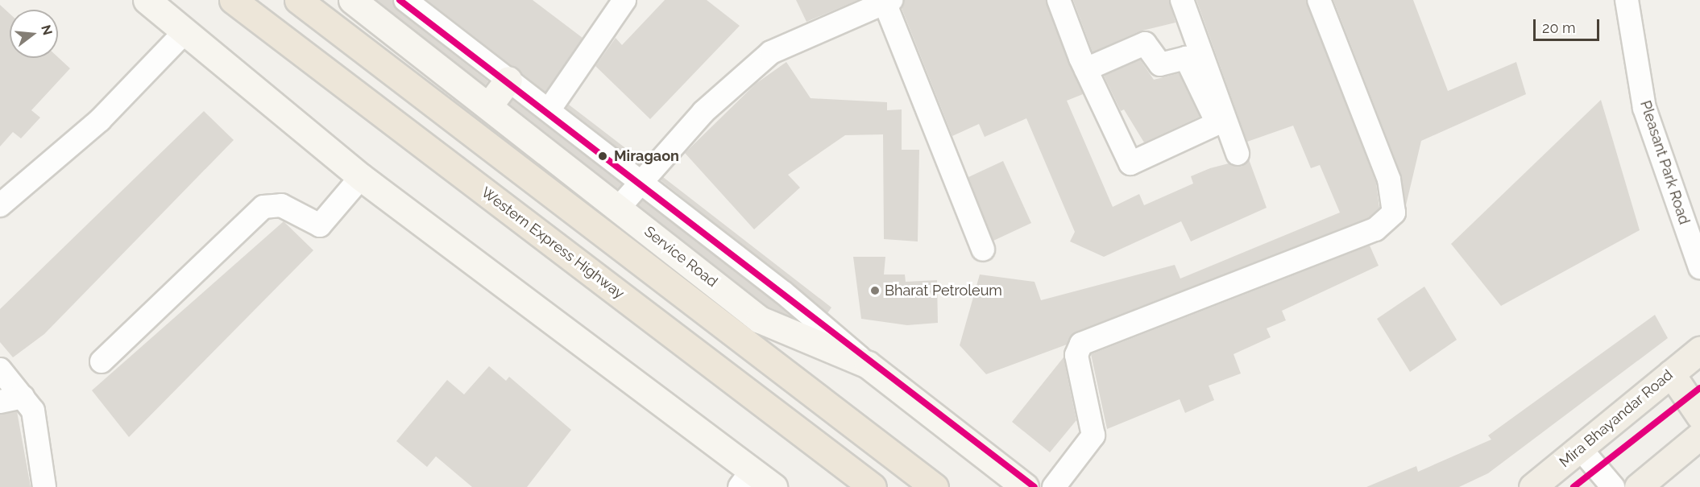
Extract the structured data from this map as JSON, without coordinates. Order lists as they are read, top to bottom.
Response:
{
  "streets": {
    "highway": ["Western Express Highway"],
    "main road": ["Service Road", "Mira Bhayandar Road"],
    "street": ["Pleasant Park Road"]
  },
  "places": ["Miragaon", "Bharat Petroleum"],
  "scale_bar": "20 m",
  "north": "right"
}
